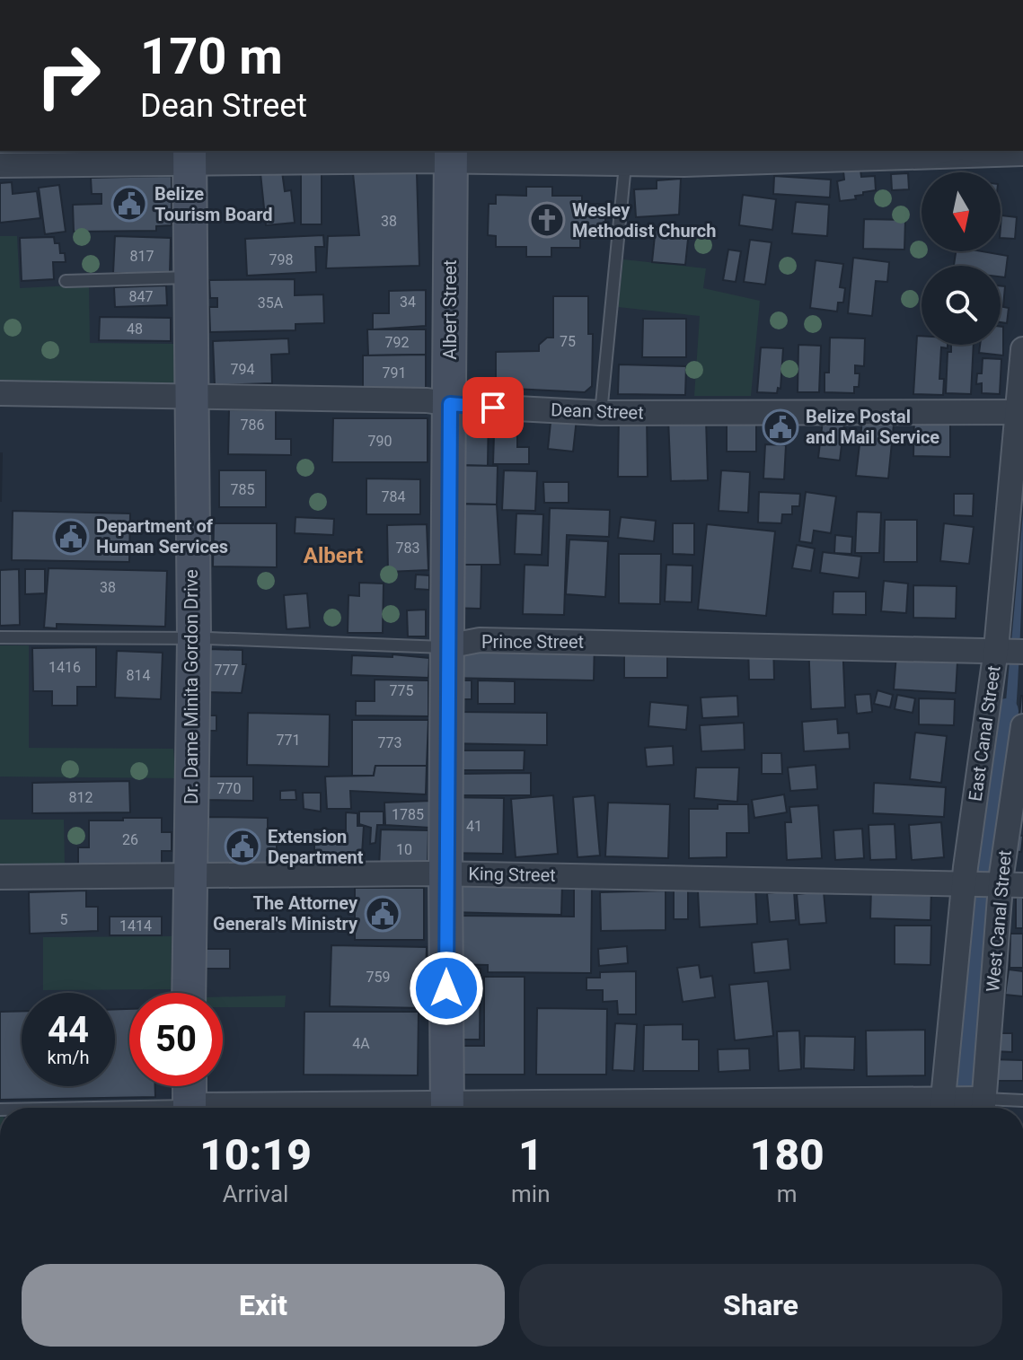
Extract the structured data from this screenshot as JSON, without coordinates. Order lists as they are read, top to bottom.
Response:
{
  "streets": {
    "main road": ["Albert Street", "Dr. Dame Minita Gordon Drive"],
    "street": [
      "Dean Street",
      "Prince Street",
      "East Canal Street",
      "King Street",
      "West Canal Street"
    ]
  },
  "crossings": [
    ["Albert Street", "Dean Street"],
    ["Albert Street", "Prince Street"],
    ["Albert Street", "King Street"],
    ["Dean Street", "Dr. Dame Minita Gordon Drive"],
    ["Dean Street", "East Canal Street"],
    ["Prince Street", "Dr. Dame Minita Gordon Drive"],
    ["Prince Street", "East Canal Street"],
    ["Dr. Dame Minita Gordon Drive", "King Street"],
    ["East Canal Street", "King Street"],
    ["East Canal Street", "West Canal Street"],
    ["King Street", "West Canal Street"]
  ],
  "districts": ["Albert"],
  "places": {
    "public building": [
      "Belize Tourism Board",
      "Belize Postal and Mail Service",
      "Department of Human Services",
      "Extension Department",
      "The Attorney General's Ministry"
    ],
    "church": ["Wesley Methodist Church"]
  },
  "house_numbers": [
    "38",
    "817",
    "798",
    "847",
    "34",
    "35A",
    "48",
    "75",
    "792",
    "794",
    "791",
    "786",
    "790",
    "785",
    "784",
    "783",
    "38",
    "1416",
    "777",
    "814",
    "775",
    "771",
    "773",
    "770",
    "812",
    "1785",
    "41",
    "26",
    "10",
    "5",
    "1414",
    "759",
    "4A"
  ],
  "north": "bottom",
  "page": {
    "turn": ["170 m", "Dean Street"],
    "speed": "44 km/h",
    "limit": "50",
    "eta": [
      "10:19",
      "Arrival",
      "1",
      "min",
      "180",
      "m"
    ],
    "buttons": ["Exit", "Share"]
  }
}
